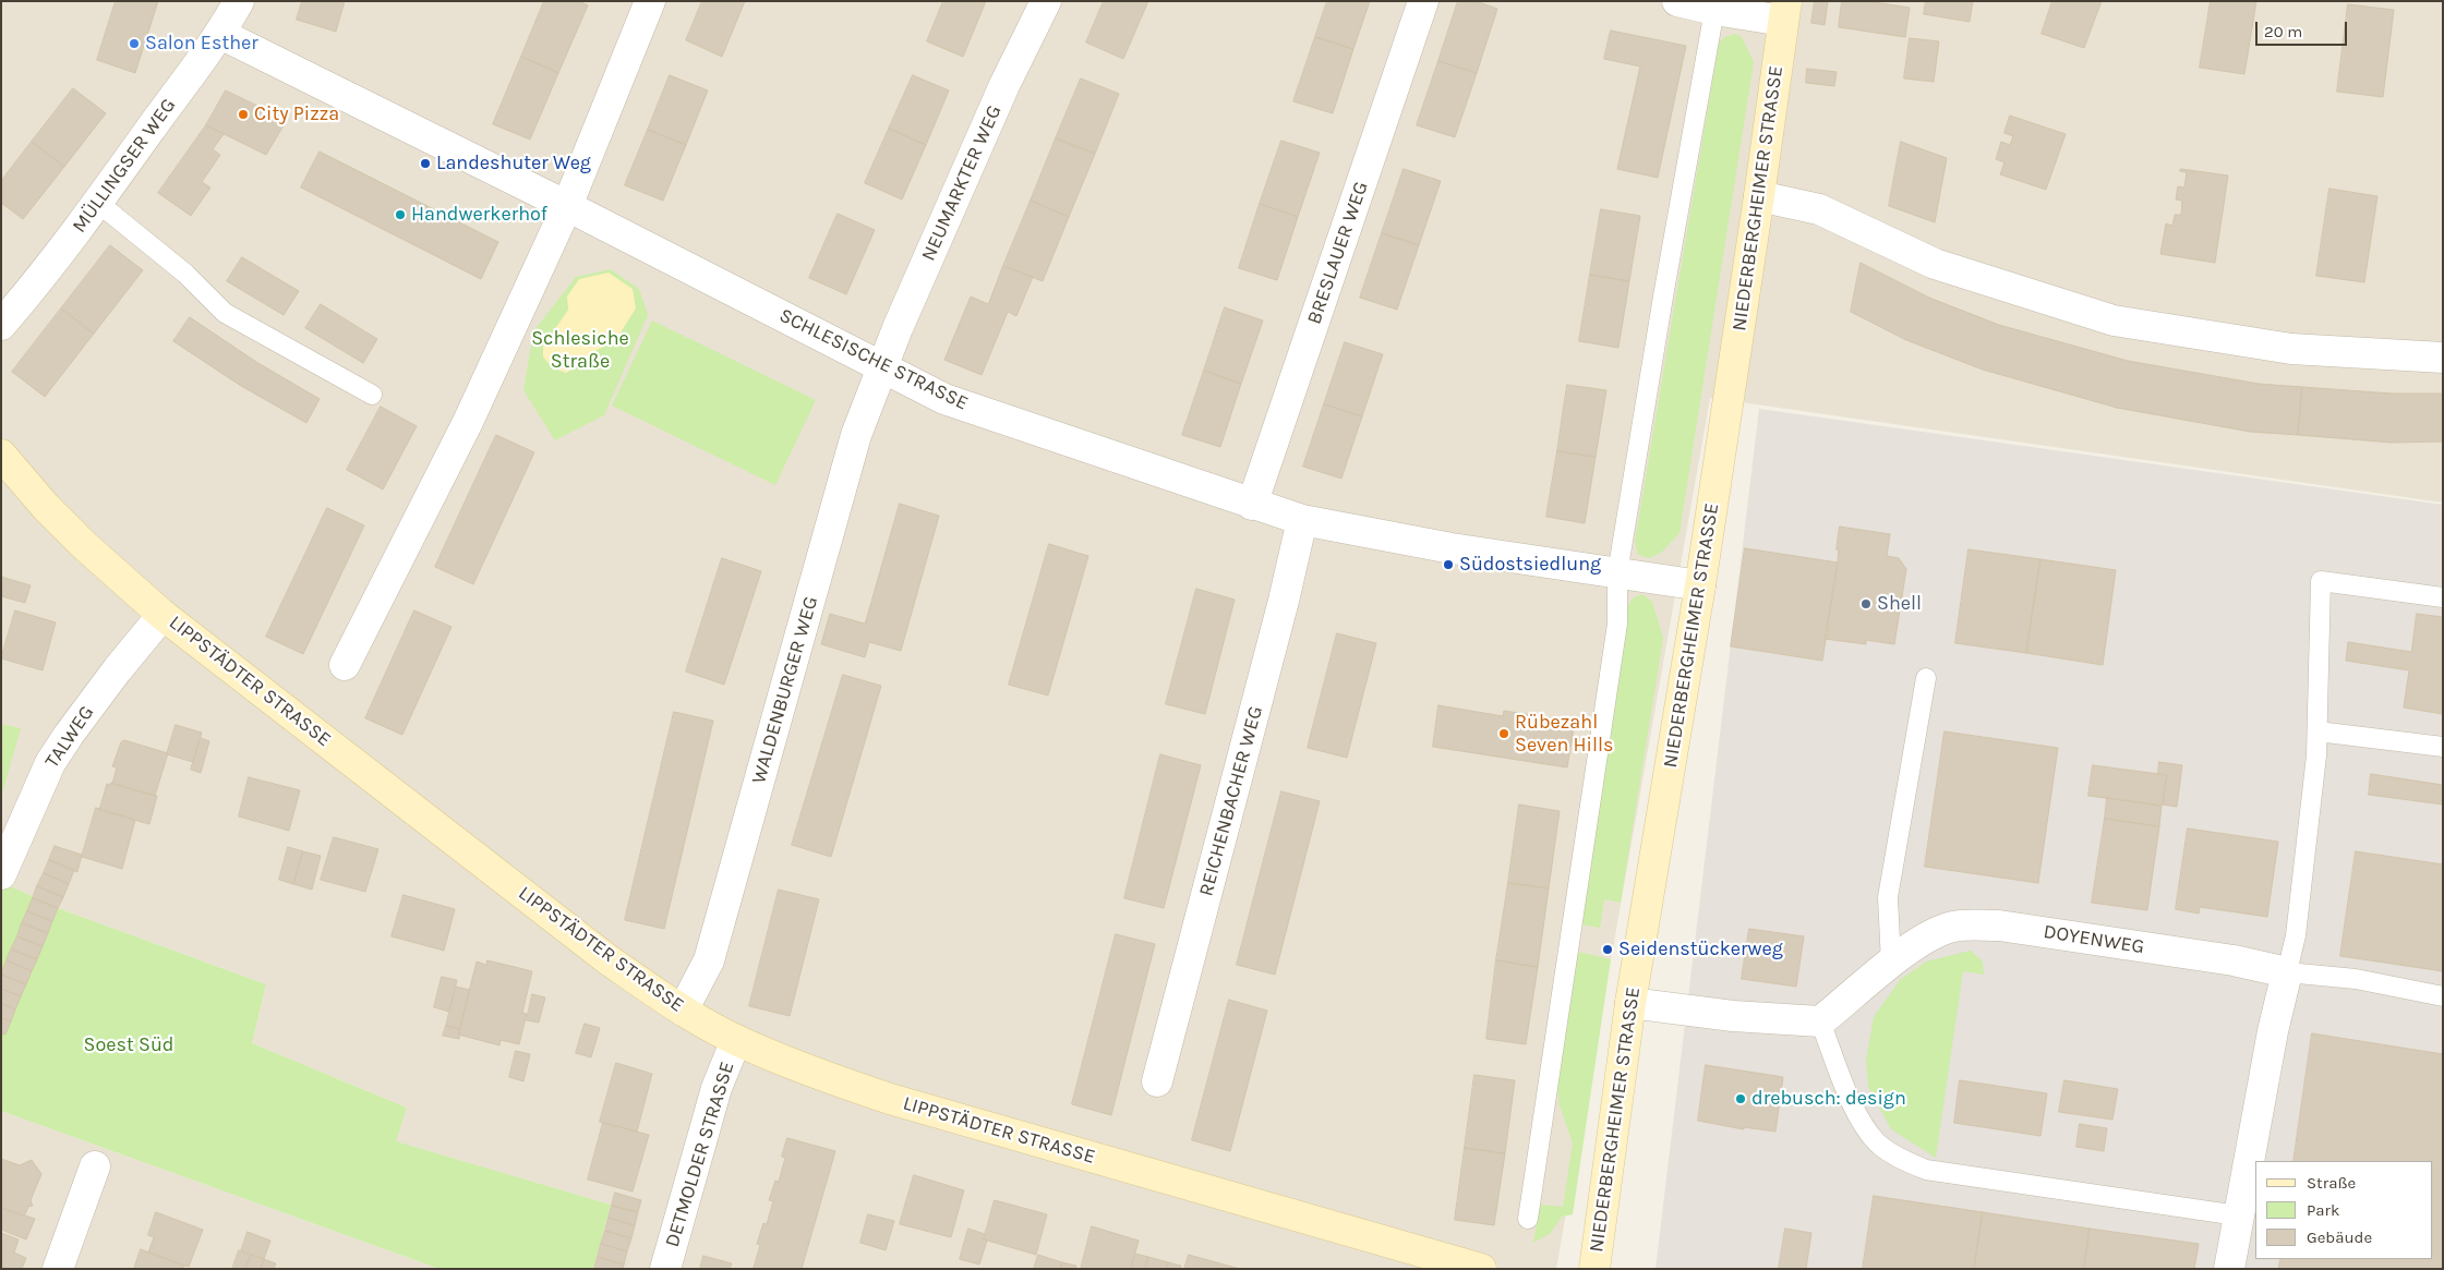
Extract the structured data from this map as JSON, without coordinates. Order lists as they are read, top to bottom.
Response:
{
  "streets": {
    "main road": ["NIEDERBERGHEIMER STRASSE", "LIPPSTÄDTER STRASSE"],
    "street": [
      "MÜLLINGSER WEG",
      "NEUMARKTER WEG",
      "BRESLAUER WEG",
      "SCHLESISCHE STRASSE",
      "WALDENBURGER WEG",
      "TALWEG",
      "REICHENBACHER WEG",
      "DOYENWEG",
      "DETMOLDER STRASSE"
    ]
  },
  "crossings": [
    ["MÜLLINGSER WEG", "SCHLESISCHE STRASSE"],
    ["NEUMARKTER WEG", "SCHLESISCHE STRASSE"],
    ["NEUMARKTER WEG", "WALDENBURGER WEG"],
    ["NIEDERBERGHEIMER STRASSE", "SCHLESISCHE STRASSE"],
    ["BRESLAUER WEG", "SCHLESISCHE STRASSE"],
    ["SCHLESISCHE STRASSE", "WALDENBURGER WEG"],
    ["SCHLESISCHE STRASSE", "REICHENBACHER WEG"],
    ["LIPPSTÄDTER STRASSE", "WALDENBURGER WEG"],
    ["LIPPSTÄDTER STRASSE", "TALWEG"],
    ["LIPPSTÄDTER STRASSE", "DETMOLDER STRASSE"]
  ],
  "parks": ["Schlesiche Straße", "Soest Süd"],
  "places": [
    "Salon Esther",
    "City Pizza",
    "Landeshuter Weg",
    "Handwerkerhof",
    "Südostsiedlung",
    "Shell",
    "Rübezahl Seven Hills",
    "Seidenstückerweg",
    "drebusch: design"
  ],
  "legend": ["Straße", "Park", "Gebäude"],
  "scale_bar": "20 m"
}
